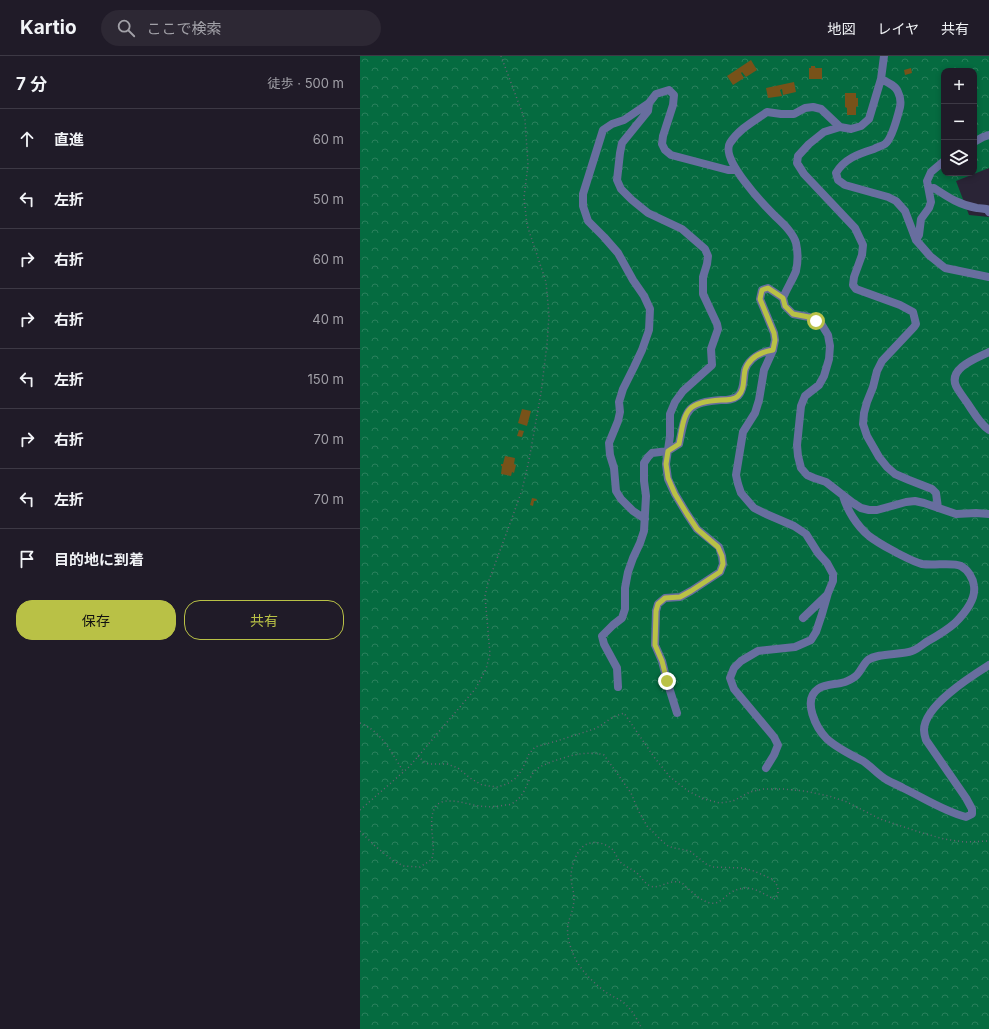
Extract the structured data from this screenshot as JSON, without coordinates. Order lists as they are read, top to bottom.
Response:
{
  "page": {
    "header": "Kartio",
    "search": "ここで検索",
    "nav": ["地図", "レイヤ", "共有"],
    "heading": ["7 分", "徒歩 · 500 m"],
    "map_buttons": ["+", "−"],
    "list": [
      ["直進", "60 m"],
      ["左折", "50 m"],
      ["右折", "60 m"],
      ["右折", "40 m"],
      ["左折", "150 m"],
      ["右折", "70 m"],
      ["左折", "70 m"],
      "目的地に到着"
    ],
    "buttons": ["保存", "共有"]
  }
}
